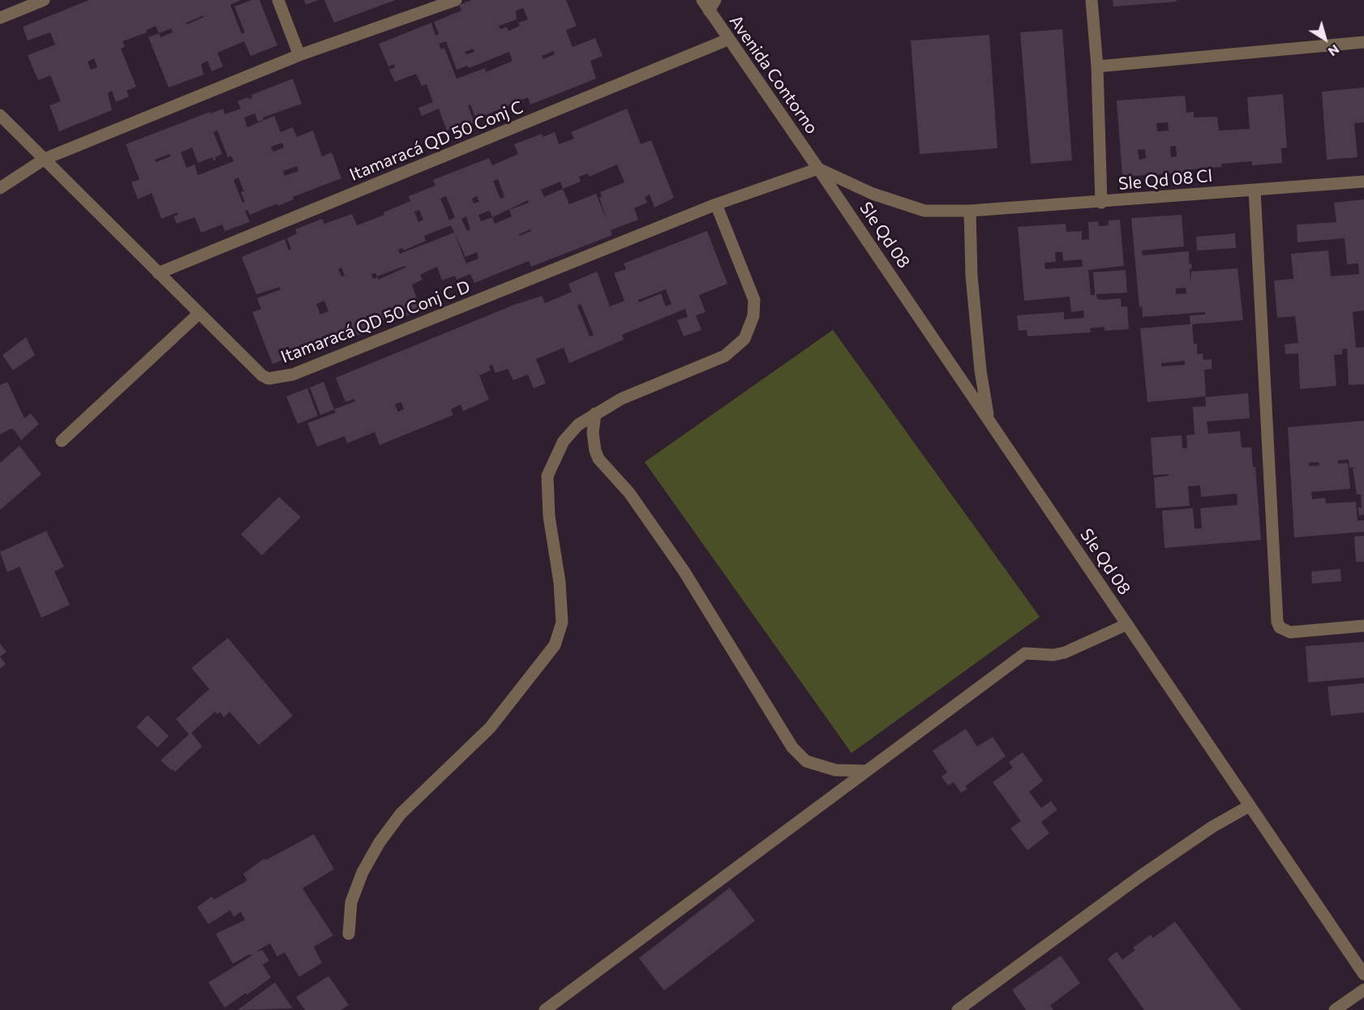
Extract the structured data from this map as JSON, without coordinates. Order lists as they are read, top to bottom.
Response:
{
  "streets": {
    "street": [
      "Avenida Contorno",
      "Itamaracá QD 50 Conj C",
      "Sle Qd 08 Cl",
      "Sle Qd 08",
      "Itamaracá QD 50 Conj C D"
    ]
  },
  "crossings": [
    ["Avenida Contorno", "Itamaracá QD 50 Conj C"],
    ["Avenida Contorno", "Sle Qd 08 Cl"],
    ["Avenida Contorno", "Sle Qd 08"],
    ["Avenida Contorno", "Itamaracá QD 50 Conj C D"],
    ["Itamaracá QD 50 Conj C", "Itamaracá QD 50 Conj C D"],
    ["Sle Qd 08 Cl", "Sle Qd 08"],
    ["Sle Qd 08 Cl", "Itamaracá QD 50 Conj C D"],
    ["Sle Qd 08", "Itamaracá QD 50 Conj C D"]
  ],
  "north": "bottom right"
}
